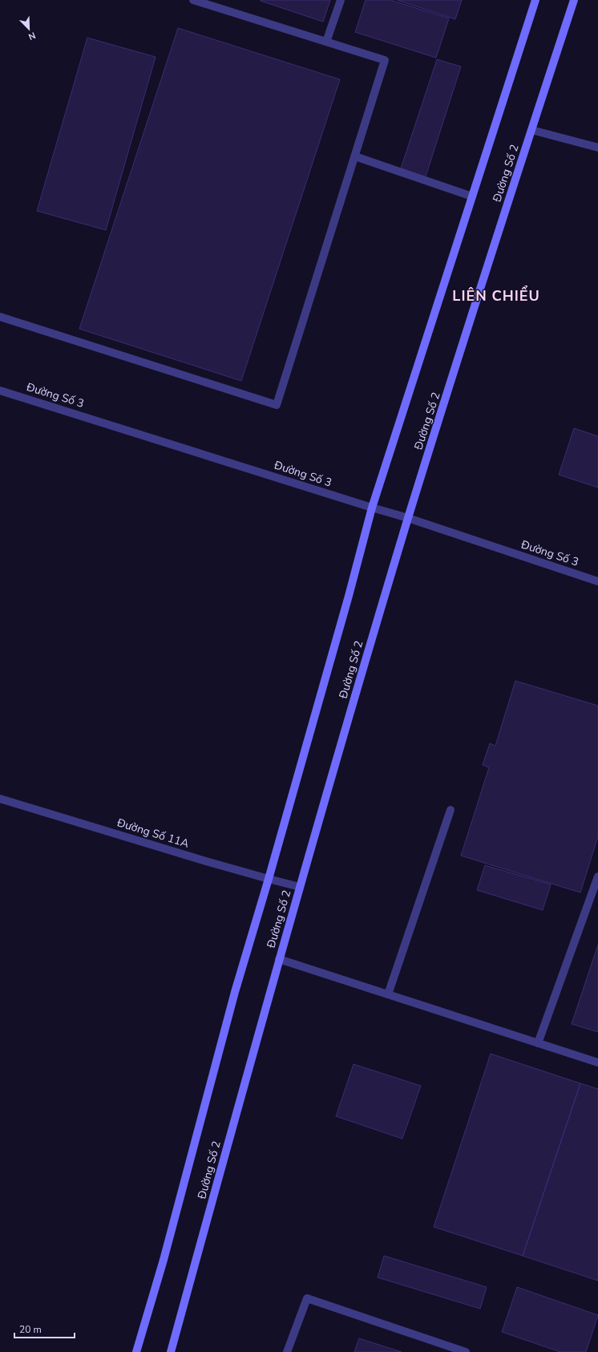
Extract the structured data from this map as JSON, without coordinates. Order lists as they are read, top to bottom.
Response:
{
  "streets": {
    "street": ["Đường Số 2", "Đường Số 3", "Đường Số 11A"]
  },
  "crossings": [
    ["Đường Số 2", "Đường Số 3"],
    ["Đường Số 2", "Đường Số 11A"]
  ],
  "districts": ["LIÊN CHIỂU"],
  "scale_bar": "20 m",
  "north": "bottom right"
}
